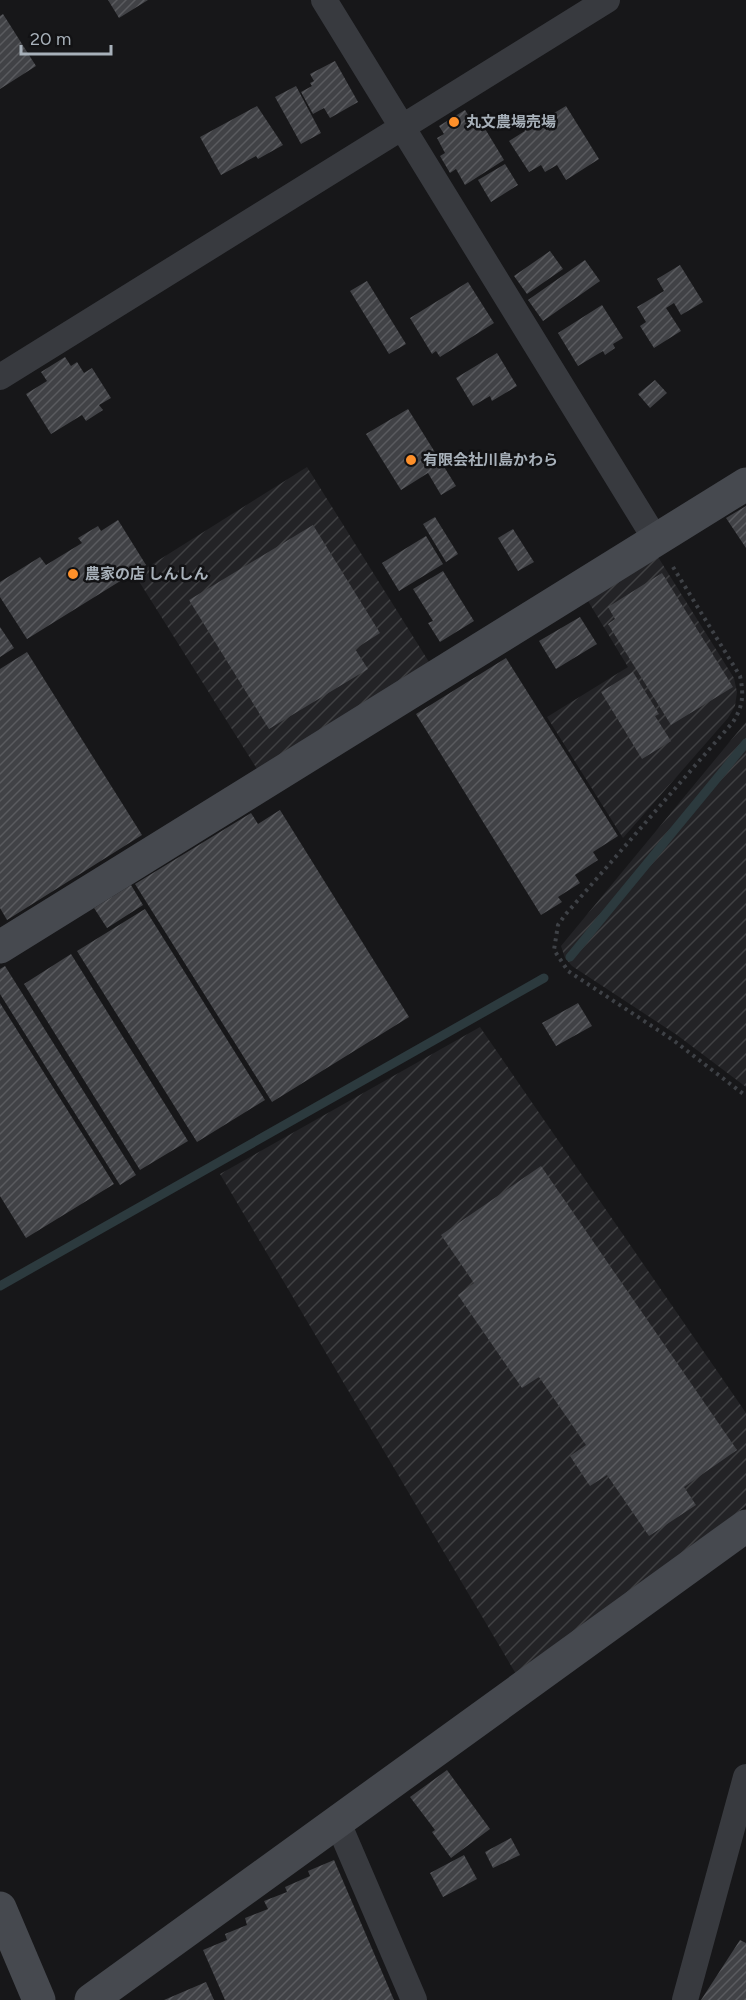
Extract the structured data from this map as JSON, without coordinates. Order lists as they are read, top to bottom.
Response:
{
  "places": ["丸文農場売場", "有限会社川島かわら", "農家の店 しんしん"],
  "scale_bar": "20 m"
}
